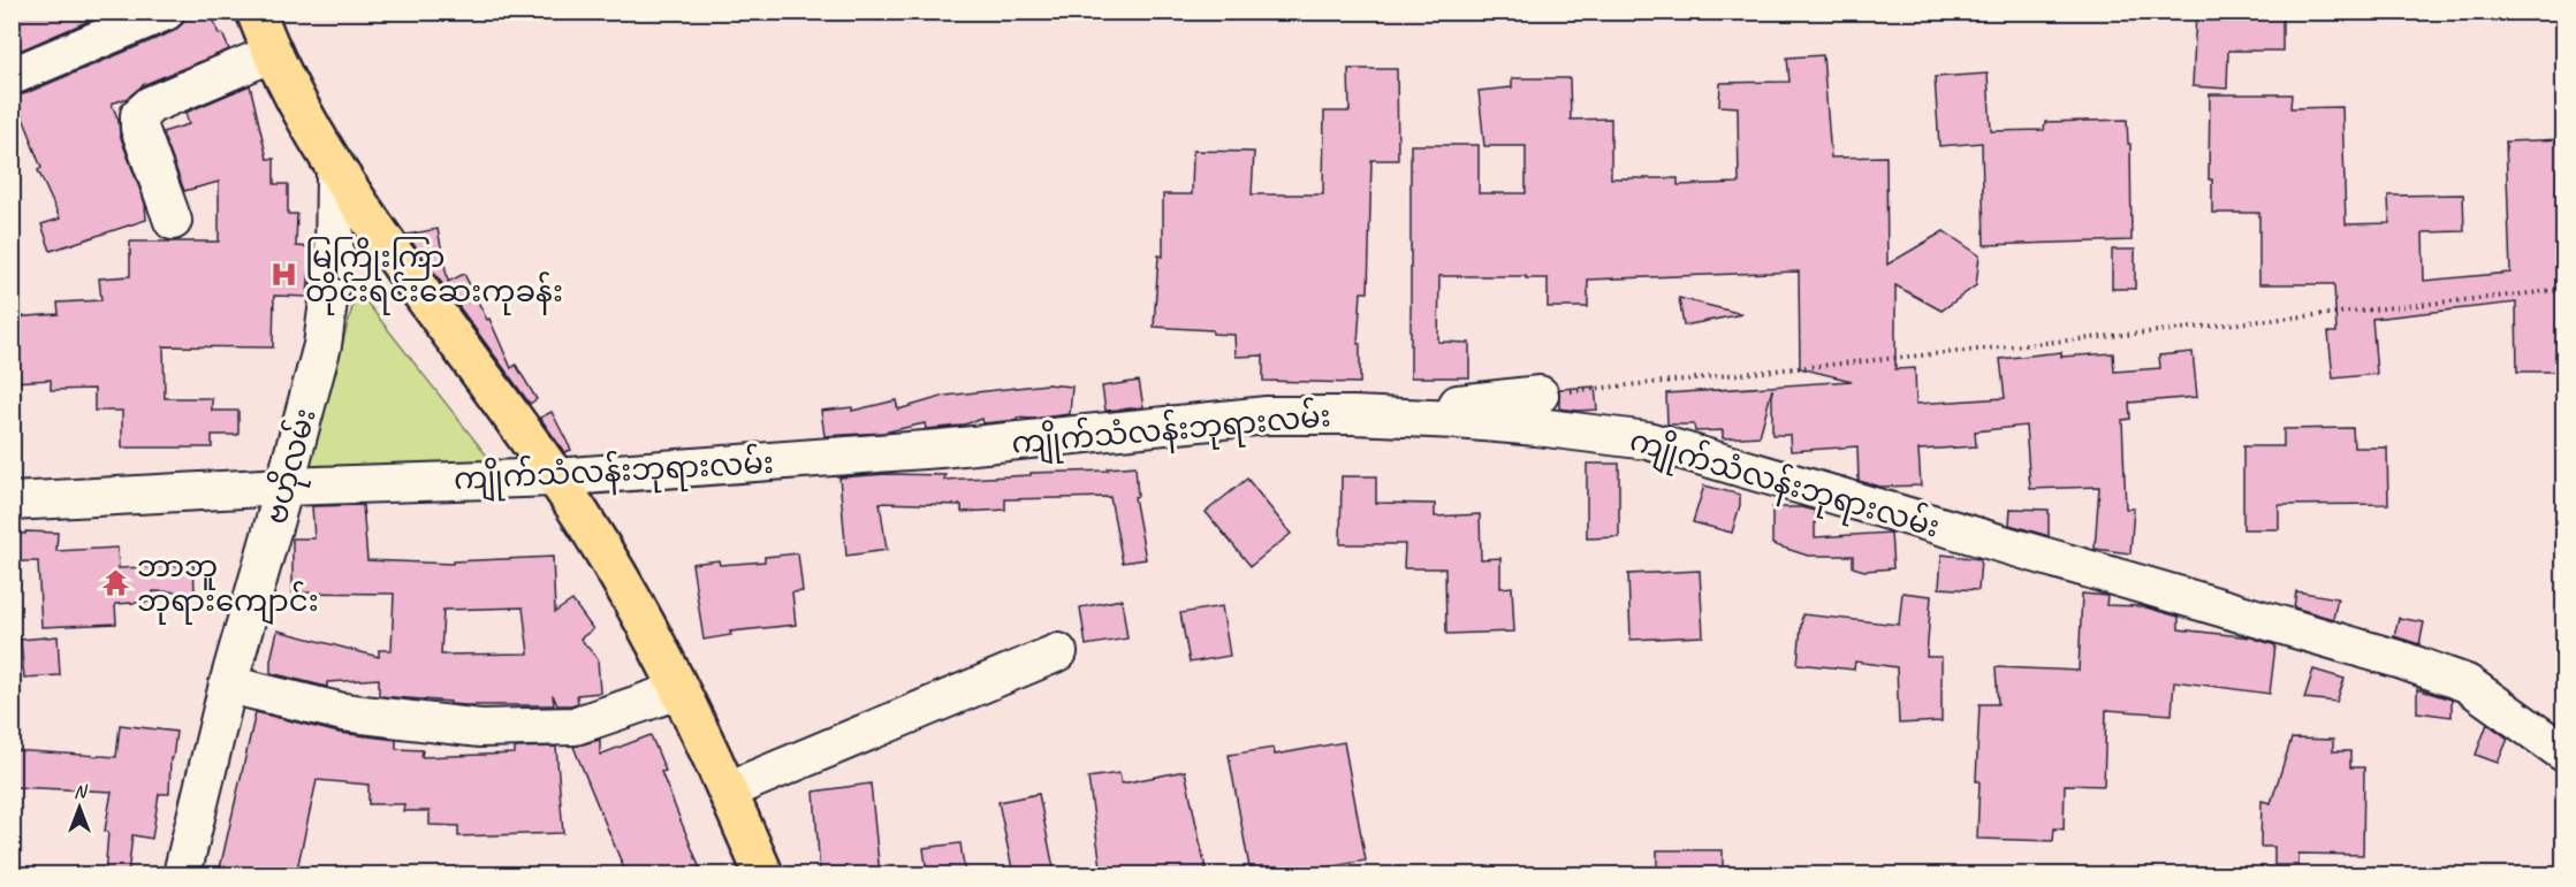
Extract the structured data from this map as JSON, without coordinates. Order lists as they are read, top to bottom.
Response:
{
  "streets": {
    "street": ["ကျိုက်သံလန်းဘုရားလမ်း", "ဗဟိုလမ်း"]
  },
  "crossings": [
    ["ကျိုက်သံလန်းဘုရားလမ်း", "ဗဟိုလမ်း"]
  ],
  "places": {
    "hospital": ["မြကြိုးကြာ တိုင်းရင်းဆေးကုခန်း"],
    "temple": ["ဘာဘူ ဘုရားကျောင်း"]
  },
  "north": "top"
}
